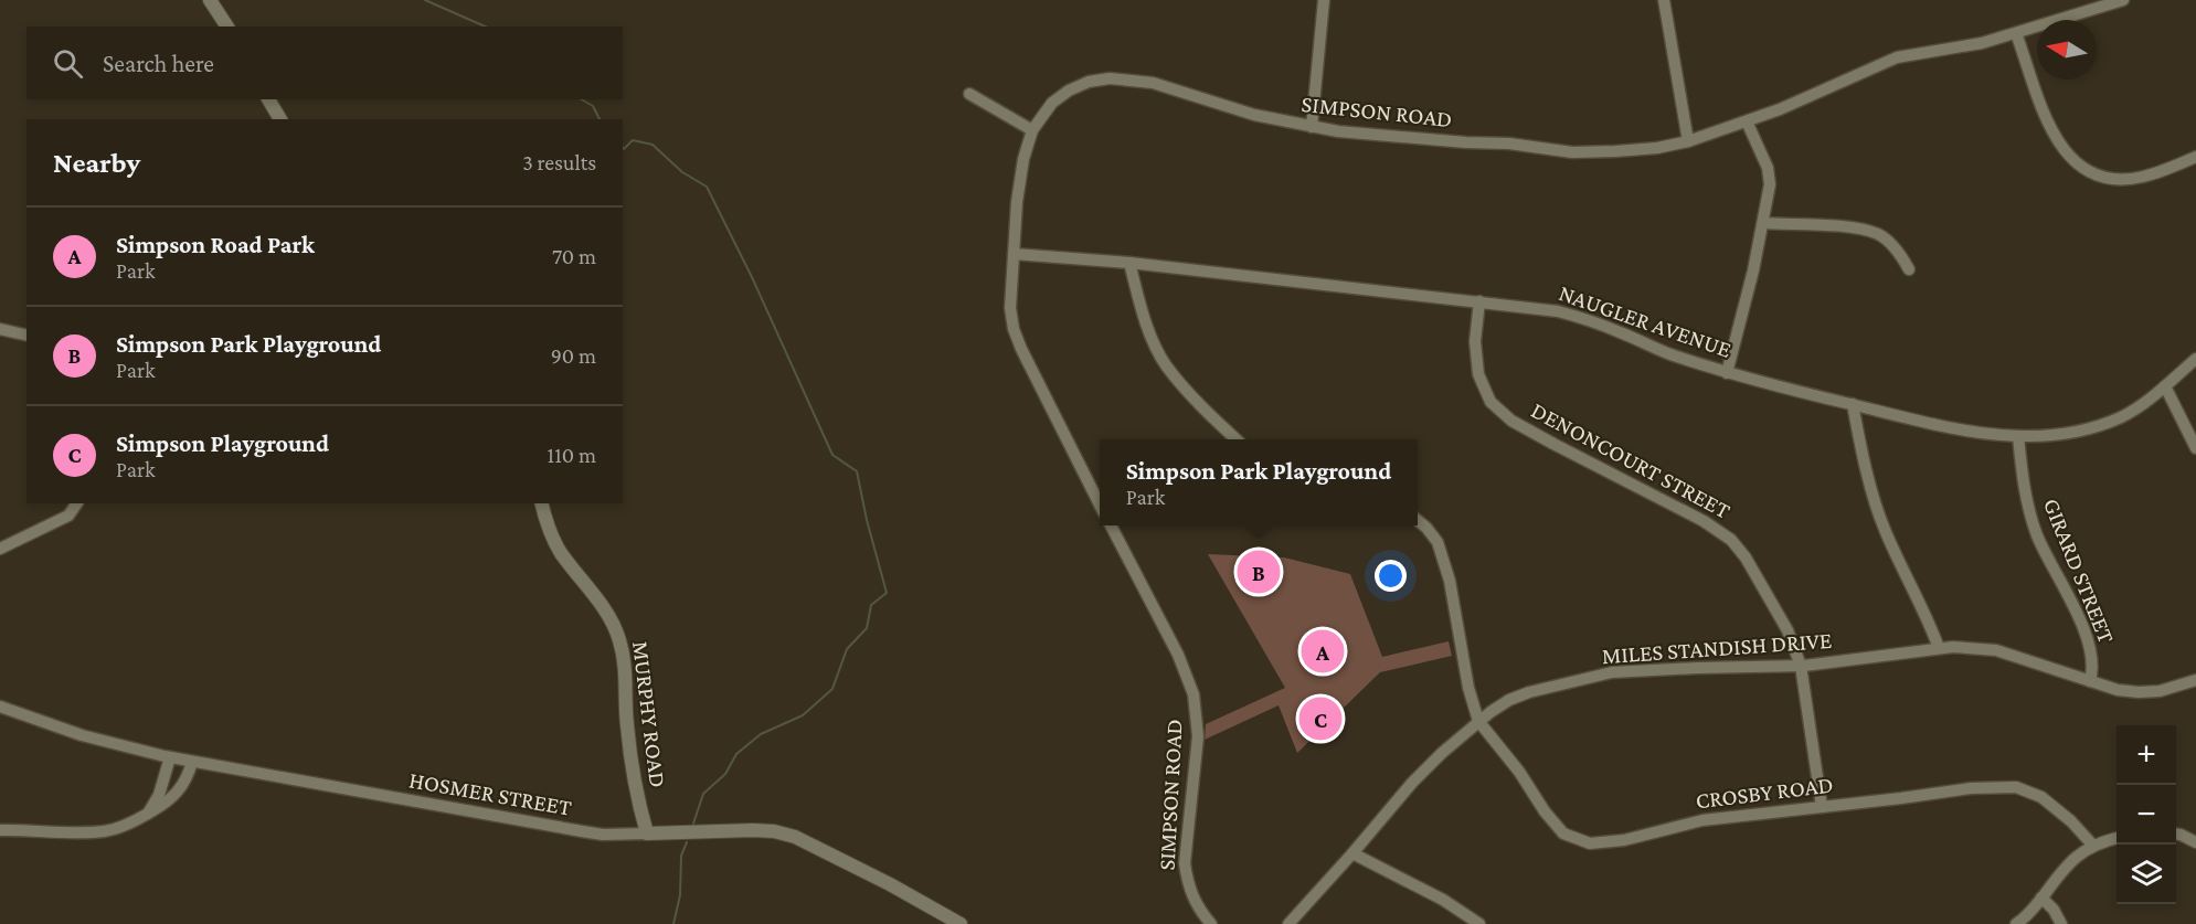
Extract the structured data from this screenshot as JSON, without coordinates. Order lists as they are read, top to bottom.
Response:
{
  "streets": {
    "street": [
      "SIMPSON ROAD",
      "NAUGLER AVENUE",
      "DENONCOURT STREET",
      "GIRARD STREET",
      "MILES STANDISH DRIVE",
      "MURPHY ROAD",
      "CROSBY ROAD",
      "HOSMER STREET"
    ]
  },
  "crossings": [
    ["SIMPSON ROAD", "NAUGLER AVENUE"],
    ["NAUGLER AVENUE", "DENONCOURT STREET"],
    ["NAUGLER AVENUE", "GIRARD STREET"],
    ["DENONCOURT STREET", "MILES STANDISH DRIVE"],
    ["DENONCOURT STREET", "CROSBY ROAD"],
    ["GIRARD STREET", "MILES STANDISH DRIVE"],
    ["MILES STANDISH DRIVE", "CROSBY ROAD"],
    ["MURPHY ROAD", "HOSMER STREET"]
  ],
  "north": "left",
  "page": {
    "search": "Search here",
    "heading": ["Nearby", "3 results"],
    "list": [
      {
        "mark": "A",
        "name": "Simpson Road Park",
        "note": "Park",
        "value": "70 m"
      },
      {
        "mark": "B",
        "name": "Simpson Park Playground",
        "note": "Park",
        "value": "90 m"
      },
      {
        "mark": "C",
        "name": "Simpson Playground",
        "note": "Park",
        "value": "110 m"
      }
    ],
    "popup": ["Simpson Park Playground", "Park"],
    "pins": ["B", "A", "C"],
    "map_buttons": ["+", "−"]
  }
}
